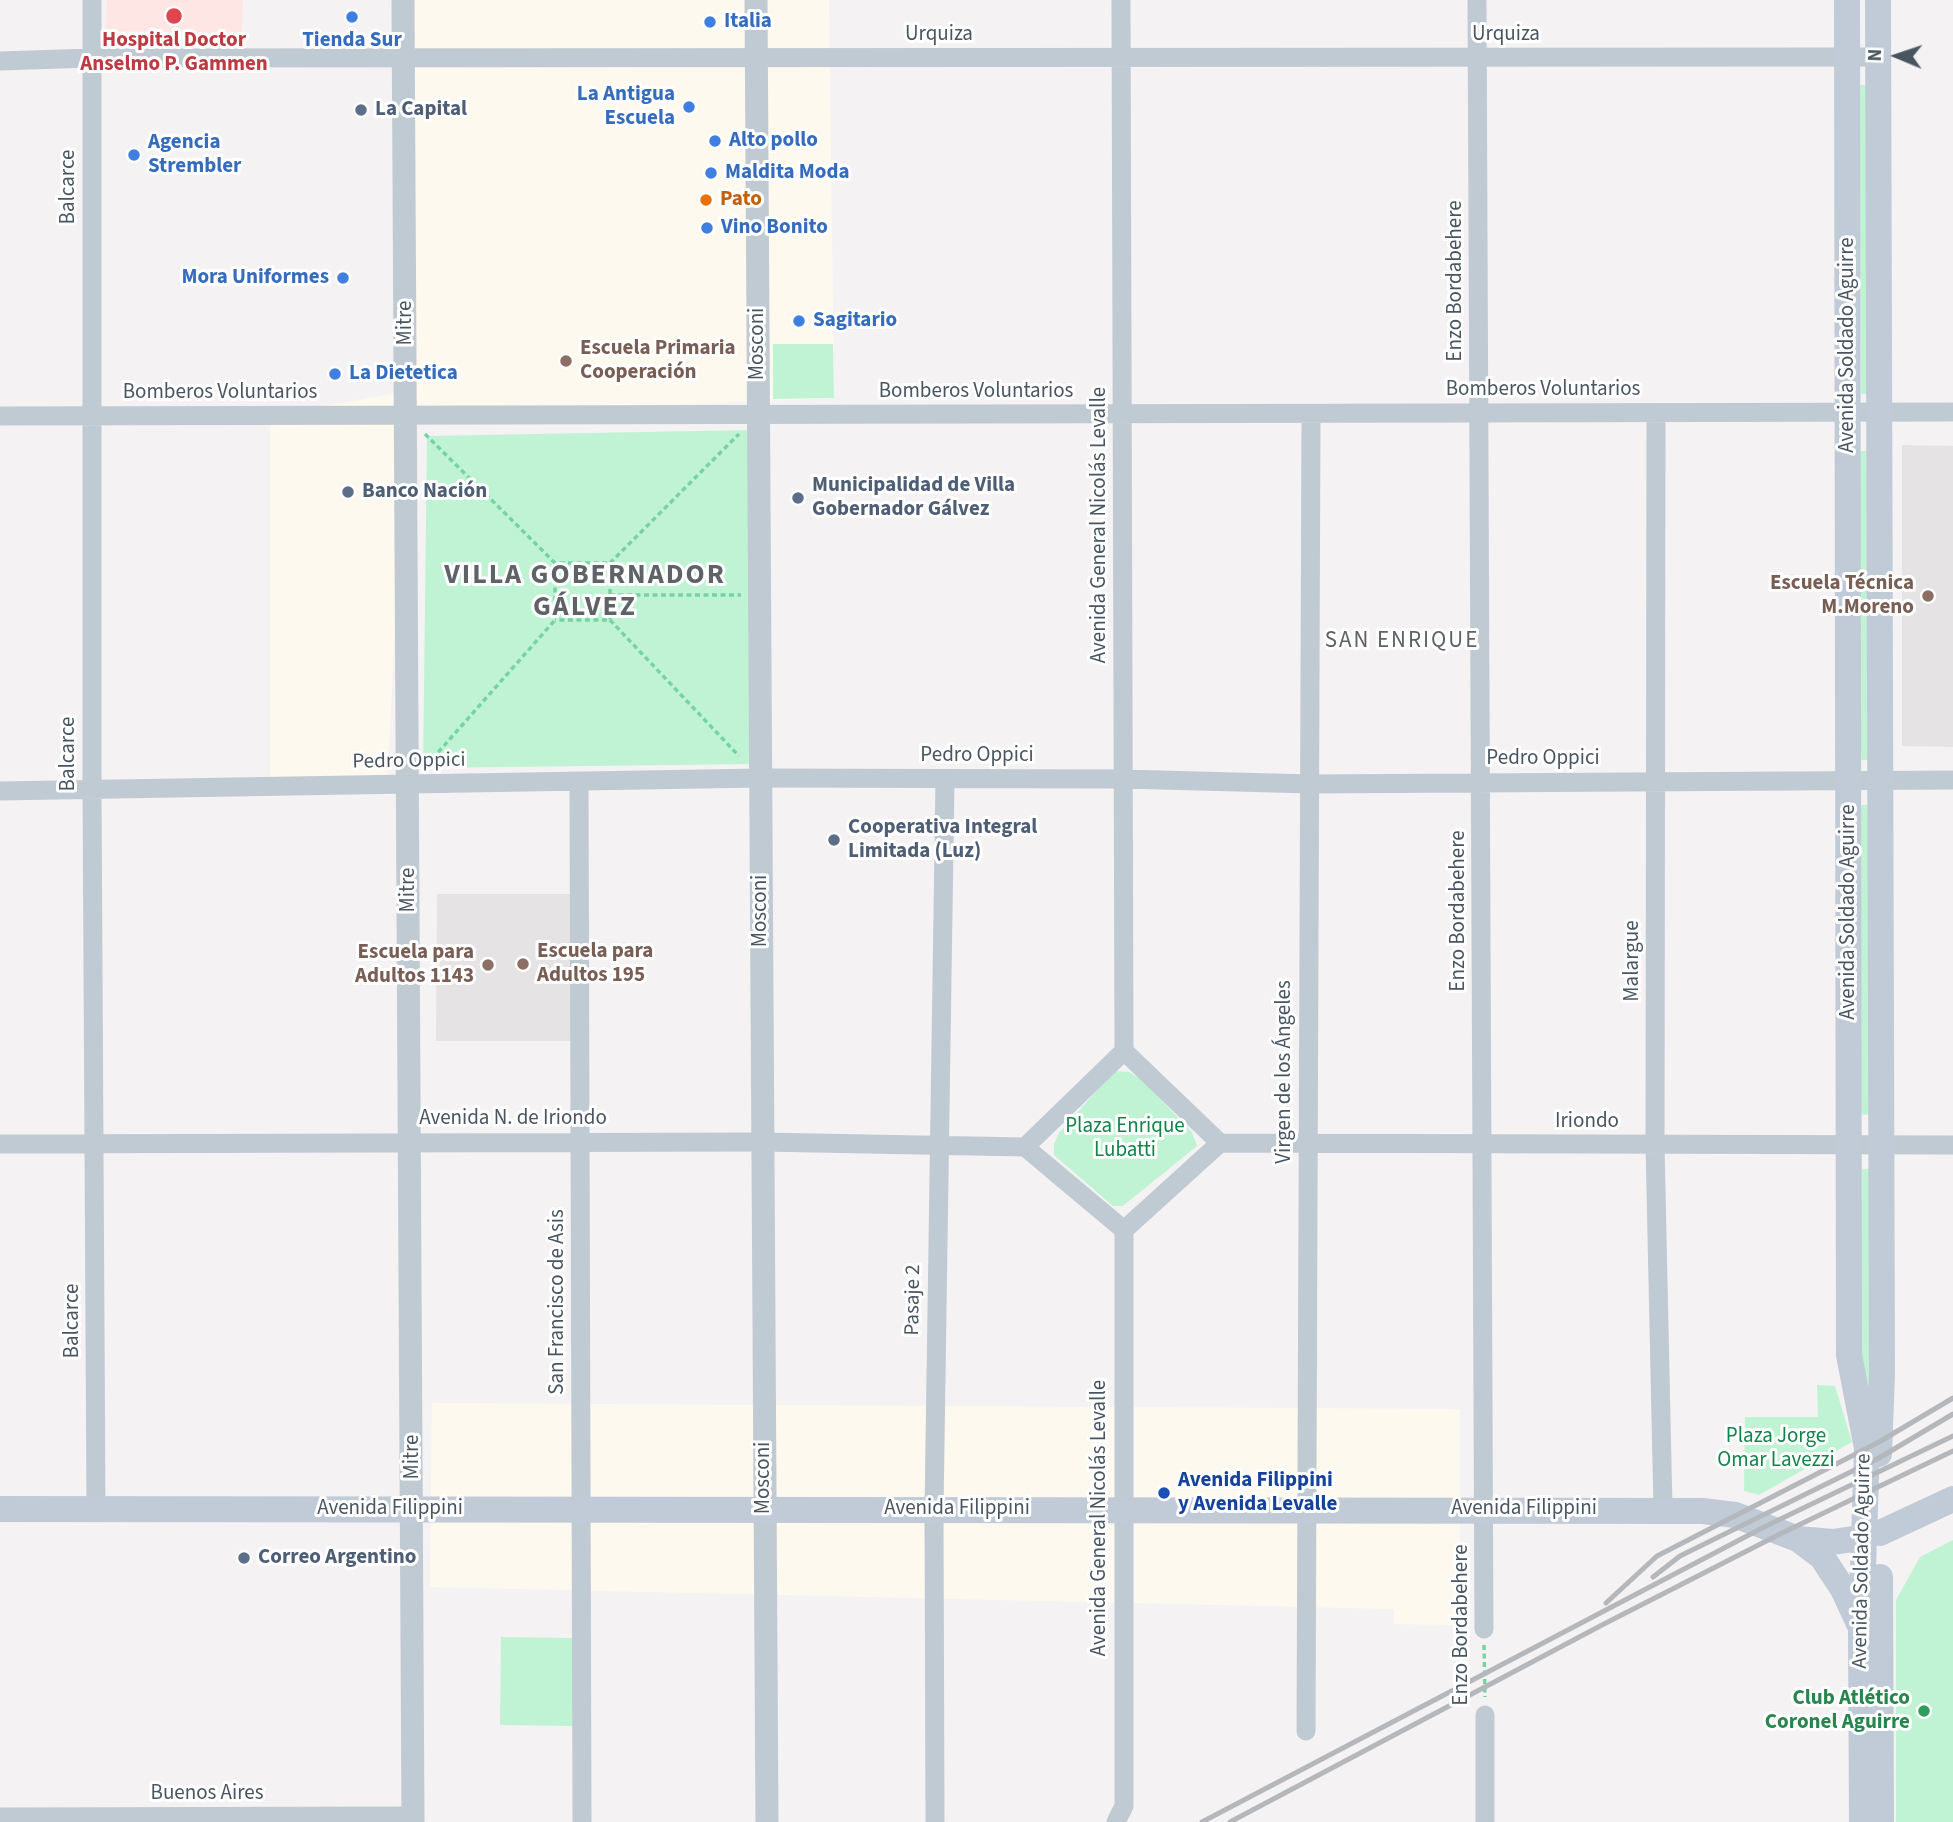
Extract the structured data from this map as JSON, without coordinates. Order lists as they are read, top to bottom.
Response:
{
  "streets": {
    "main road": ["Avenida Soldado Aguirre", "Avenida Filippini"],
    "street": [
      "Urquiza",
      "Balcarce",
      "Enzo Bordabehere",
      "Mitre",
      "Mosconi",
      "Bomberos Voluntarios",
      "Avenida General Nicolás Levalle",
      "Pedro Oppici",
      "Malargue",
      "Virgen de los Ángeles",
      "Avenida N. de Iriondo",
      "Iriondo",
      "Pasaje 2",
      "San Francisco de Asis",
      "Buenos Aires"
    ]
  },
  "crossings": [
    ["Urquiza", "Balcarce"],
    ["Urquiza", "Enzo Bordabehere"],
    ["Urquiza", "Mitre"],
    ["Urquiza", "Mosconi"],
    ["Urquiza", "Avenida Soldado Aguirre"],
    ["Urquiza", "Avenida General Nicolás Levalle"],
    ["Balcarce", "Bomberos Voluntarios"],
    ["Balcarce", "Pedro Oppici"],
    ["Balcarce", "Avenida N. de Iriondo"],
    ["Balcarce", "Avenida Filippini"],
    ["Enzo Bordabehere", "Bomberos Voluntarios"],
    ["Enzo Bordabehere", "Pedro Oppici"],
    ["Enzo Bordabehere", "Iriondo"],
    ["Enzo Bordabehere", "Avenida Filippini"],
    ["Mitre", "Bomberos Voluntarios"],
    ["Mitre", "Pedro Oppici"],
    ["Mitre", "Avenida N. de Iriondo"],
    ["Mitre", "Avenida Filippini"],
    ["Mitre", "Buenos Aires"],
    ["Mosconi", "Bomberos Voluntarios"],
    ["Mosconi", "Pedro Oppici"],
    ["Mosconi", "Avenida N. de Iriondo"],
    ["Mosconi", "Avenida Filippini"],
    ["Avenida Soldado Aguirre", "Bomberos Voluntarios"],
    ["Avenida Soldado Aguirre", "Pedro Oppici"],
    ["Avenida Soldado Aguirre", "Iriondo"],
    ["Avenida Soldado Aguirre", "Avenida Filippini"],
    ["Bomberos Voluntarios", "Avenida General Nicolás Levalle"],
    ["Bomberos Voluntarios", "Malargue"],
    ["Bomberos Voluntarios", "Virgen de los Ángeles"],
    ["Avenida General Nicolás Levalle", "Pedro Oppici"],
    ["Avenida General Nicolás Levalle", "Avenida Filippini"],
    ["Pedro Oppici", "Malargue"],
    ["Pedro Oppici", "Virgen de los Ángeles"],
    ["Pedro Oppici", "Pasaje 2"],
    ["Pedro Oppici", "San Francisco de Asis"],
    ["Malargue", "Iriondo"],
    ["Malargue", "Avenida Filippini"],
    ["Virgen de los Ángeles", "Iriondo"],
    ["Virgen de los Ángeles", "Avenida Filippini"],
    ["Avenida N. de Iriondo", "Pasaje 2"],
    ["Avenida N. de Iriondo", "San Francisco de Asis"],
    ["Pasaje 2", "Avenida Filippini"],
    ["San Francisco de Asis", "Avenida Filippini"]
  ],
  "districts": ["VILLA GOBERNADOR GÁLVEZ", "SAN ENRIQUE"],
  "parks": ["Plaza Enrique Lubatti", "Plaza Jorge Omar Lavezzi"],
  "places": [
    "Hospital Doctor Anselmo P. Gammen",
    "Tienda Sur",
    "Italia",
    "La Antigua Escuela",
    "La Capital",
    "Alto pollo",
    "Agencia Strembler",
    "Maldita Moda",
    "Pato",
    "Vino Bonito",
    "Mora Uniformes",
    "Sagitario",
    "Escuela Primaria Cooperación",
    "La Dietetica",
    "Banco Nación",
    "Municipalidad de Villa Gobernador Gálvez",
    "Escuela Técnica M.Moreno",
    "Cooperativa Integral Limitada (Luz)",
    "Escuela para Adultos 195",
    "Escuela para Adultos 1143",
    "Avenida Filippini y Avenida Levalle",
    "Correo Argentino",
    "Club Atlético Coronel Aguirre"
  ],
  "north": "left"
}
